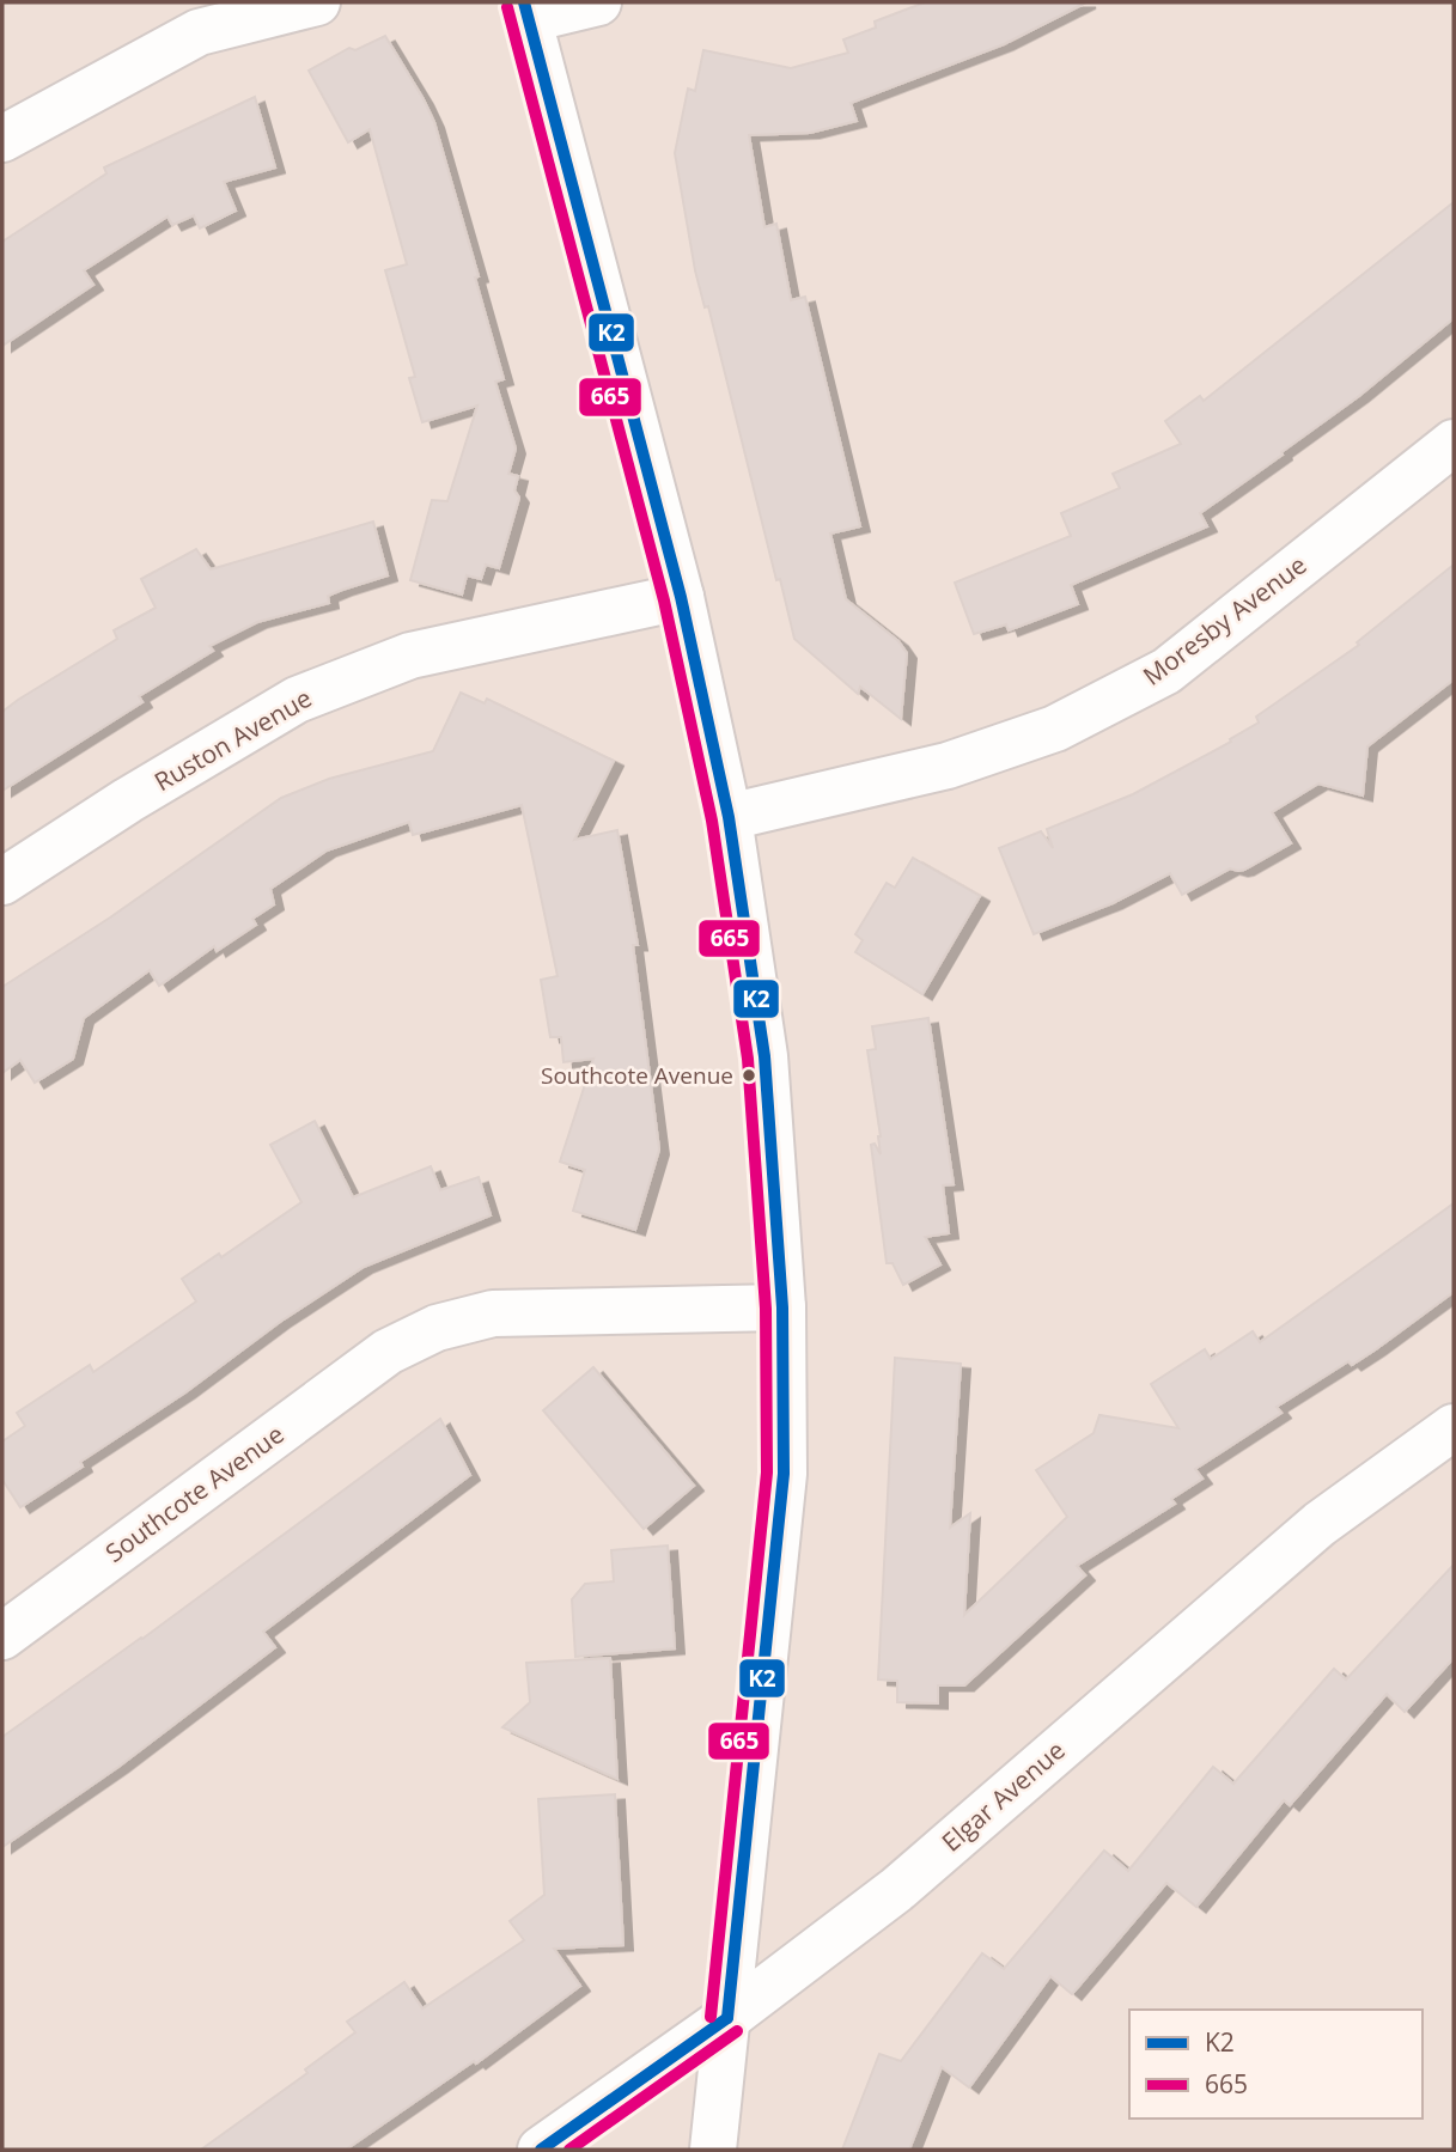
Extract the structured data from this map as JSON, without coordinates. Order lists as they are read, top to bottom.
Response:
{
  "streets": {
    "street": [
      "Moresby Avenue",
      "Ruston Avenue",
      "Southcote Avenue",
      "Elgar Avenue"
    ]
  },
  "places": ["Southcote Avenue"],
  "lines": ["transit line K2", "transit line 665"],
  "legend": ["K2", "665"]
}
